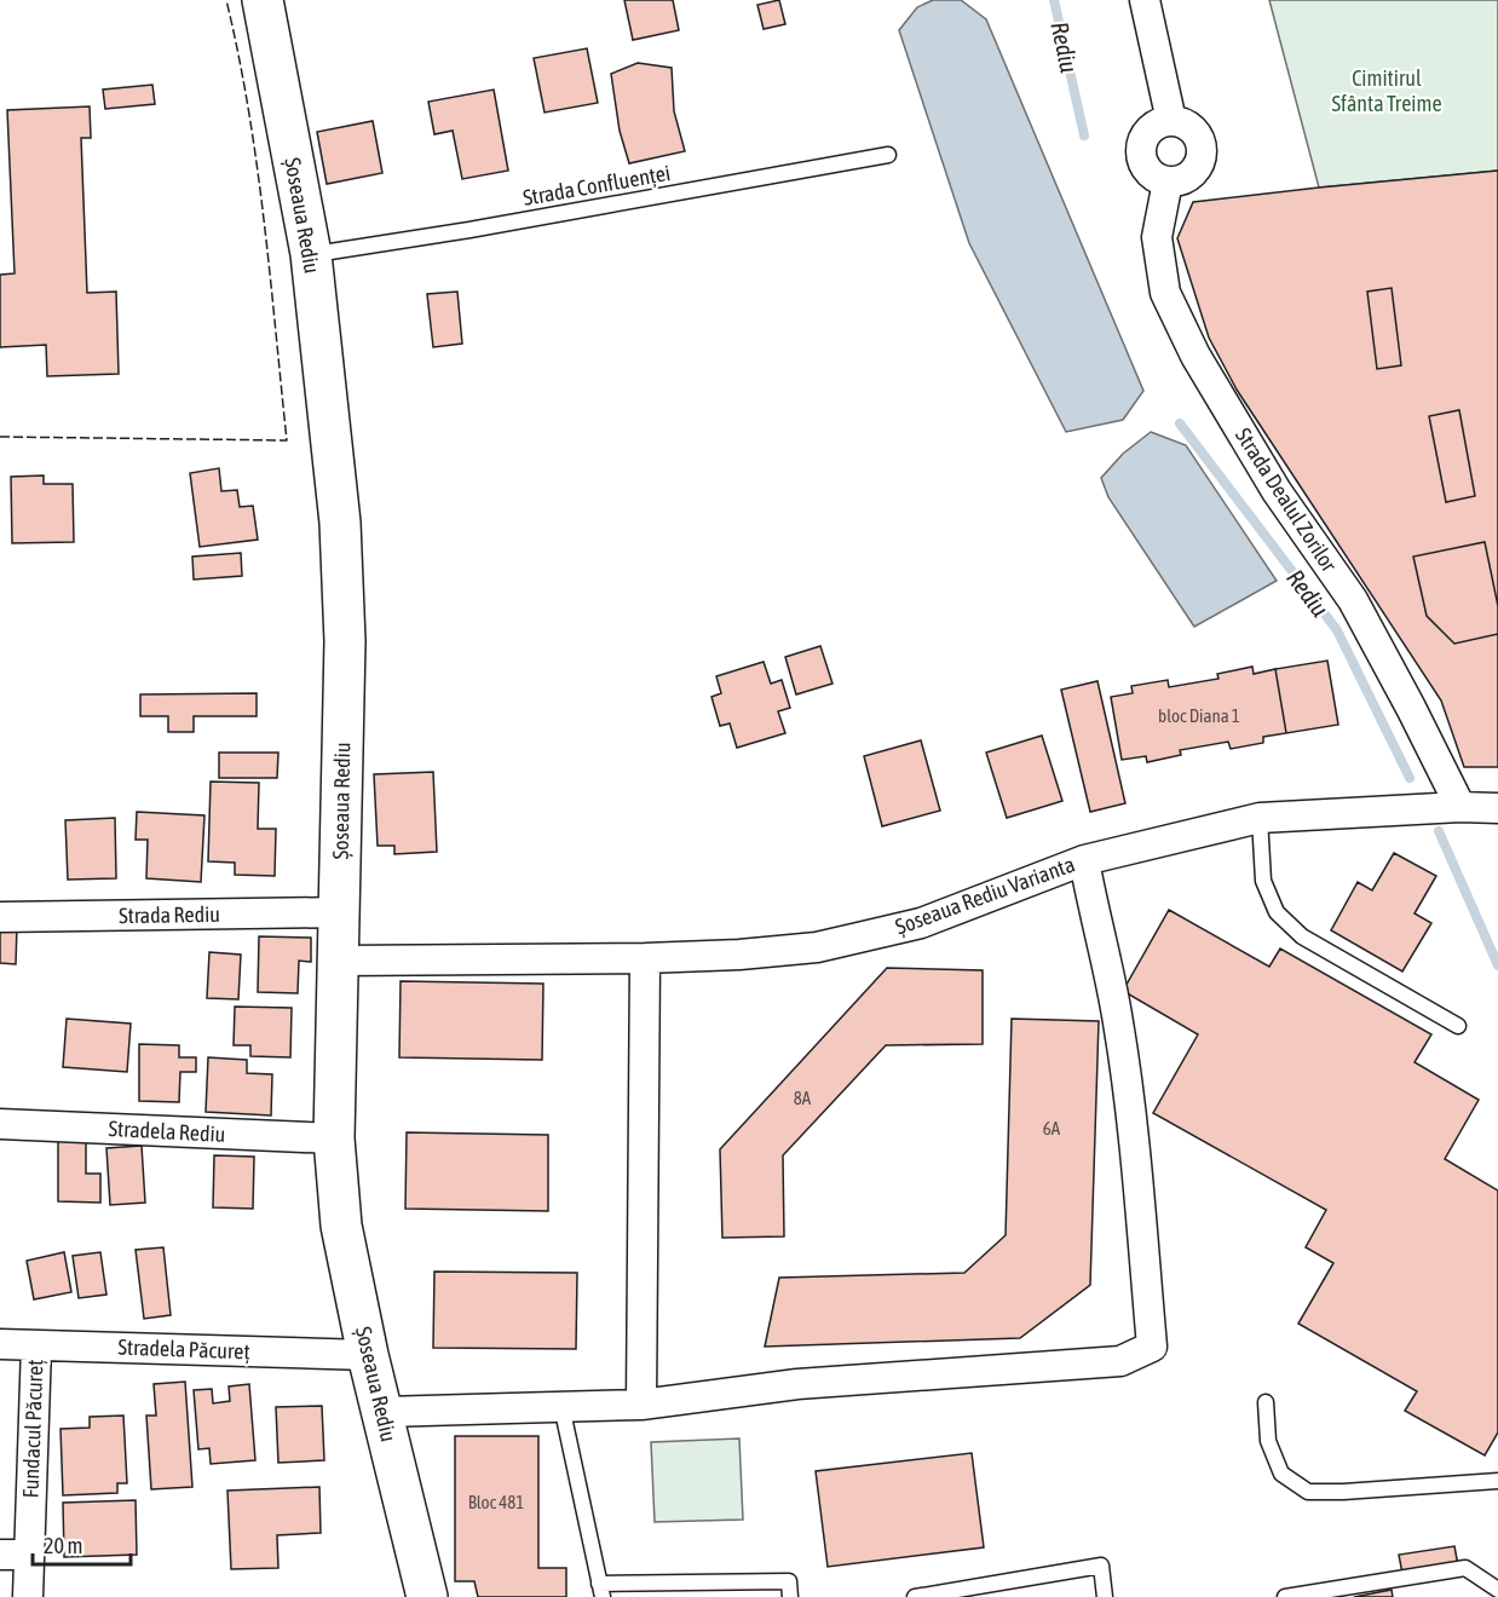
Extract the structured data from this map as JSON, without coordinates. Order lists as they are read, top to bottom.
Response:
{
  "streets": {
    "main road": ["Șoseaua Rediu"],
    "street": [
      "Strada Dealul Zorilor",
      "Șoseaua Rediu Varianta",
      "Strada Rediu",
      "Stradela Rediu",
      "Stradela Păcureț",
      "Fundacul Păcureț"
    ],
    "lane": ["Strada Confluenței"]
  },
  "crossings": [
    ["Strada Confluenței", "Șoseaua Rediu"],
    ["Șoseaua Rediu", "Șoseaua Rediu Varianta"],
    ["Șoseaua Rediu", "Strada Rediu"],
    ["Șoseaua Rediu", "Stradela Rediu"],
    ["Șoseaua Rediu", "Stradela Păcureț"],
    ["Strada Dealul Zorilor", "Șoseaua Rediu Varianta"],
    ["Stradela Păcureț", "Fundacul Păcureț"]
  ],
  "water": ["Rediu"],
  "parks": ["Cimitirul Sfânta Treime"],
  "house_numbers": [
    "bloc Diana 1",
    "8A",
    "6A",
    "Bloc 481"
  ],
  "scale_bar": "20 m"
}
